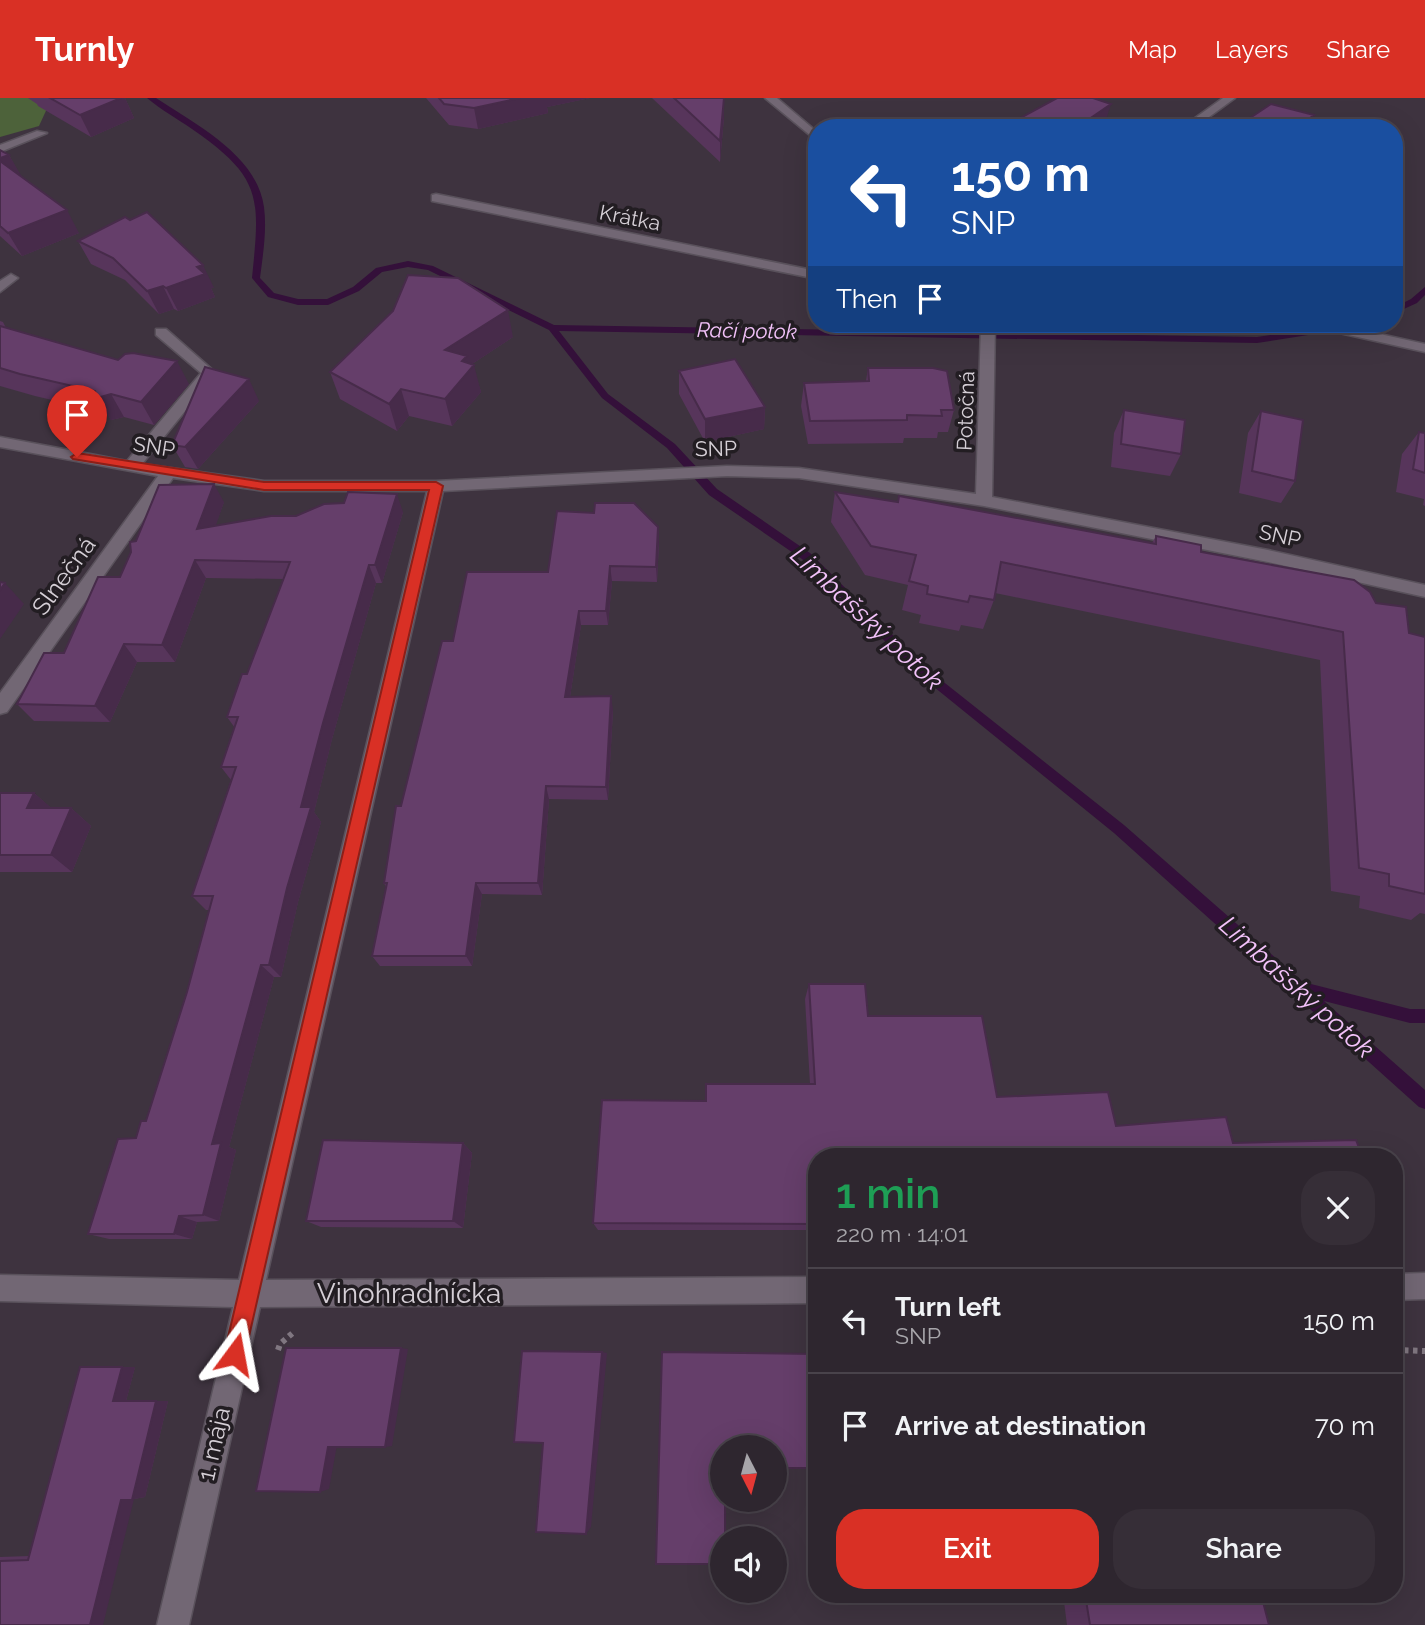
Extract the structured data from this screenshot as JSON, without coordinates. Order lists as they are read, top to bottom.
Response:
{
  "streets": {
    "street": [
      "Krátka",
      "Potočná",
      "SNP",
      "Slnečná",
      "Vinohradnícka",
      "1. mája"
    ]
  },
  "crossings": [
    ["Potočná", "SNP"],
    ["SNP", "Slnečná"],
    ["SNP", "1. mája"],
    ["Vinohradnícka", "1. mája"]
  ],
  "water": ["Račí potok", "Limbašský potok"],
  "north": "bottom",
  "page": {
    "header": "Turnly",
    "nav": ["Map", "Layers", "Share"],
    "turn": ["150 m", "SNP"],
    "then": "Then",
    "heading": ["1 min", "220 m · 14:01"],
    "list": [
      {
        "name": "Turn left",
        "note": "SNP",
        "value": "150 m"
      },
      {
        "name": "Arrive at destination",
        "value": "70 m"
      }
    ],
    "buttons": ["Exit", "Share"]
  }
}
